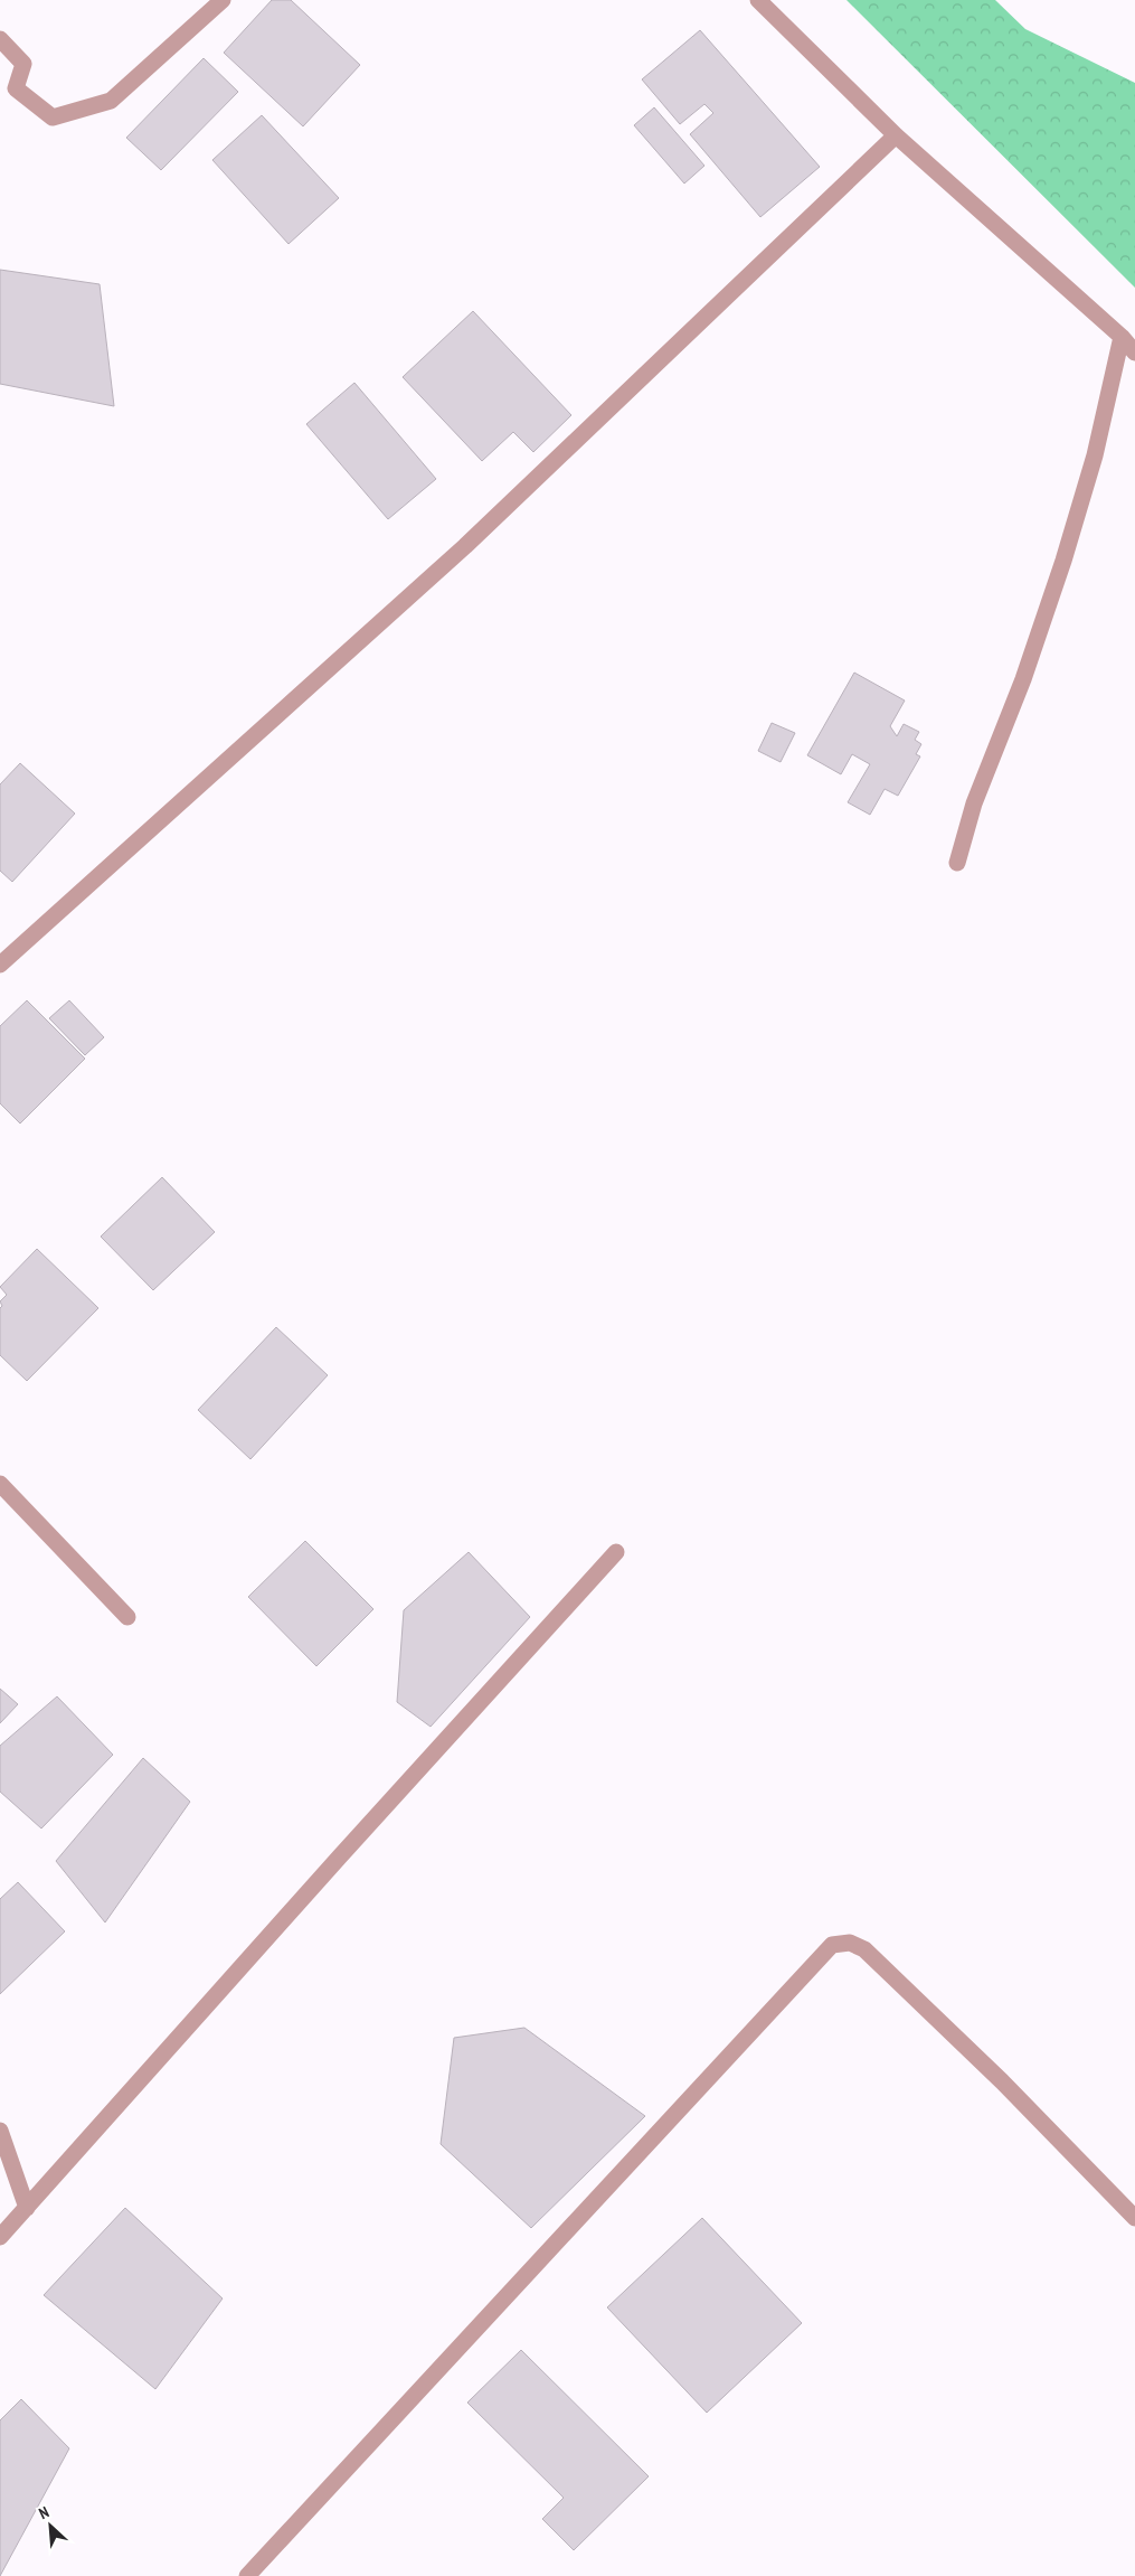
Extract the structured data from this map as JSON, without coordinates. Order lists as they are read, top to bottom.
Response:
{
  "north": "top left"
}
